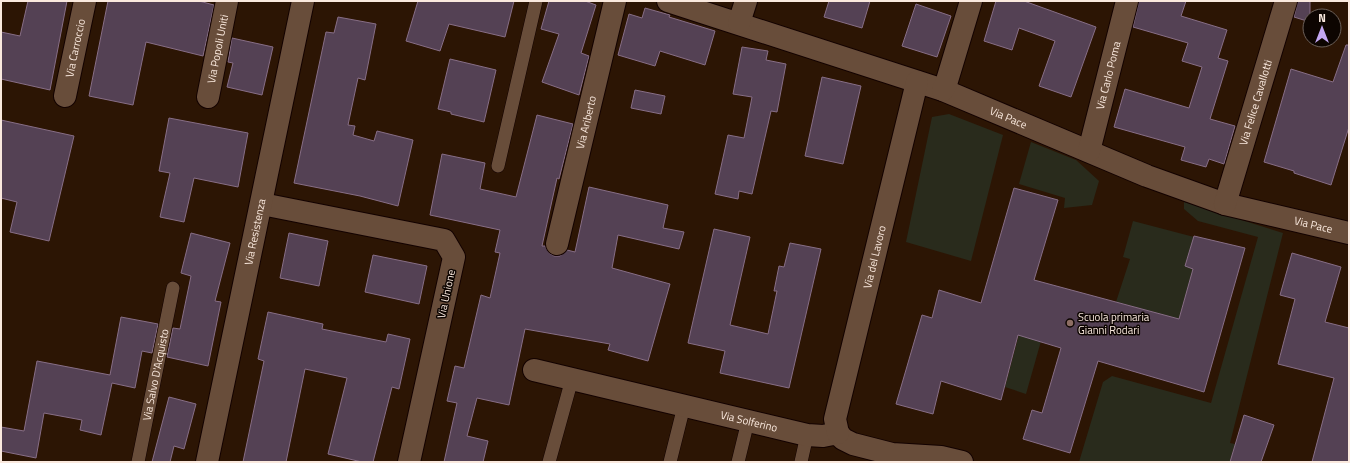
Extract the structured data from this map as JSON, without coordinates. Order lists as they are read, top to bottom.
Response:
{
  "streets": {
    "street": [
      "Via Carroccio",
      "Via Popoli Uniti",
      "Via Carlo Poma",
      "Via Felice Cavallotti",
      "Via Pace",
      "Via Ariberto",
      "Via Resistenza",
      "Via del Lavoro",
      "Via Unione",
      "Via Solferino"
    ],
    "lane": ["Via Salvo D'Acquisto"]
  },
  "crossings": [
    ["Via Carlo Poma", "Via Pace"],
    ["Via Felice Cavallotti", "Via Pace"],
    ["Via Pace", "Via del Lavoro"],
    ["Via Resistenza", "Via Unione"],
    ["Via del Lavoro", "Via Solferino"]
  ],
  "places": ["Scuola primaria Gianni Rodari"],
  "north": "top"
}
